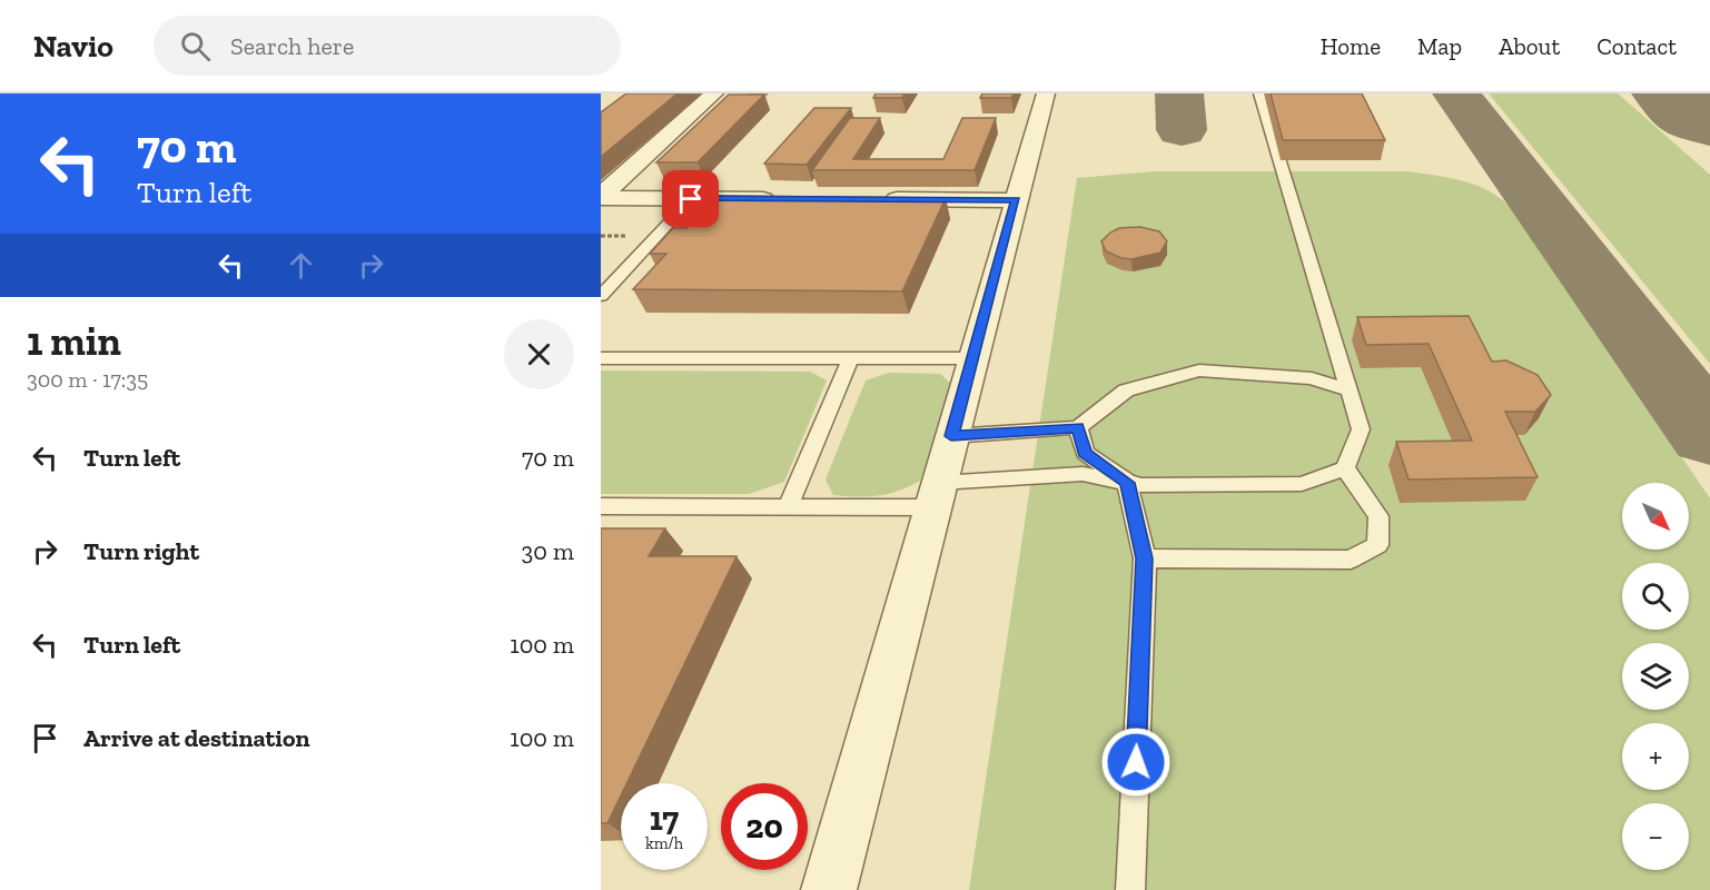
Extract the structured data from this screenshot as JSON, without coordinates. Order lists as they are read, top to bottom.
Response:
{
  "north": "bottom right",
  "page": {
    "header": "Navio",
    "search": "Search here",
    "nav": [
      "Home",
      "Map",
      "About",
      "Contact"
    ],
    "turn": ["70 m", "Turn left"],
    "heading": ["1 min", "300 m · 17:35"],
    "list": [
      {
        "name": "Turn left",
        "value": "70 m"
      },
      {
        "name": "Turn right",
        "value": "30 m"
      },
      {
        "name": "Turn left",
        "value": "100 m"
      },
      {
        "name": "Arrive at destination",
        "value": "100 m"
      }
    ],
    "map_buttons": ["+", "−"],
    "speed": "17 km/h",
    "limit": "20"
  }
}
